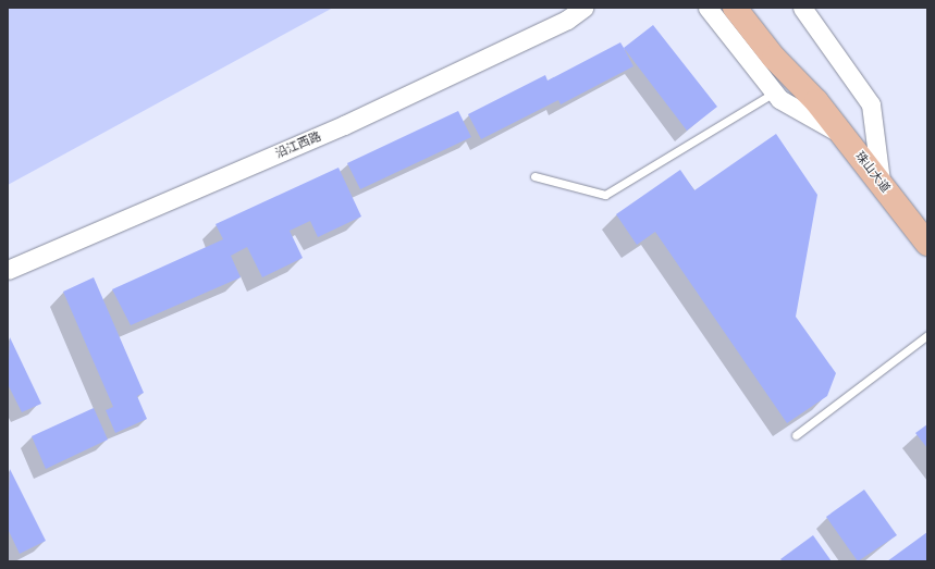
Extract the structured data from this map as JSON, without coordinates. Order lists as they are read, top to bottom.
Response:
{
  "streets": {
    "main road": ["珠山大道"],
    "street": ["沿江西路"]
  }
}
